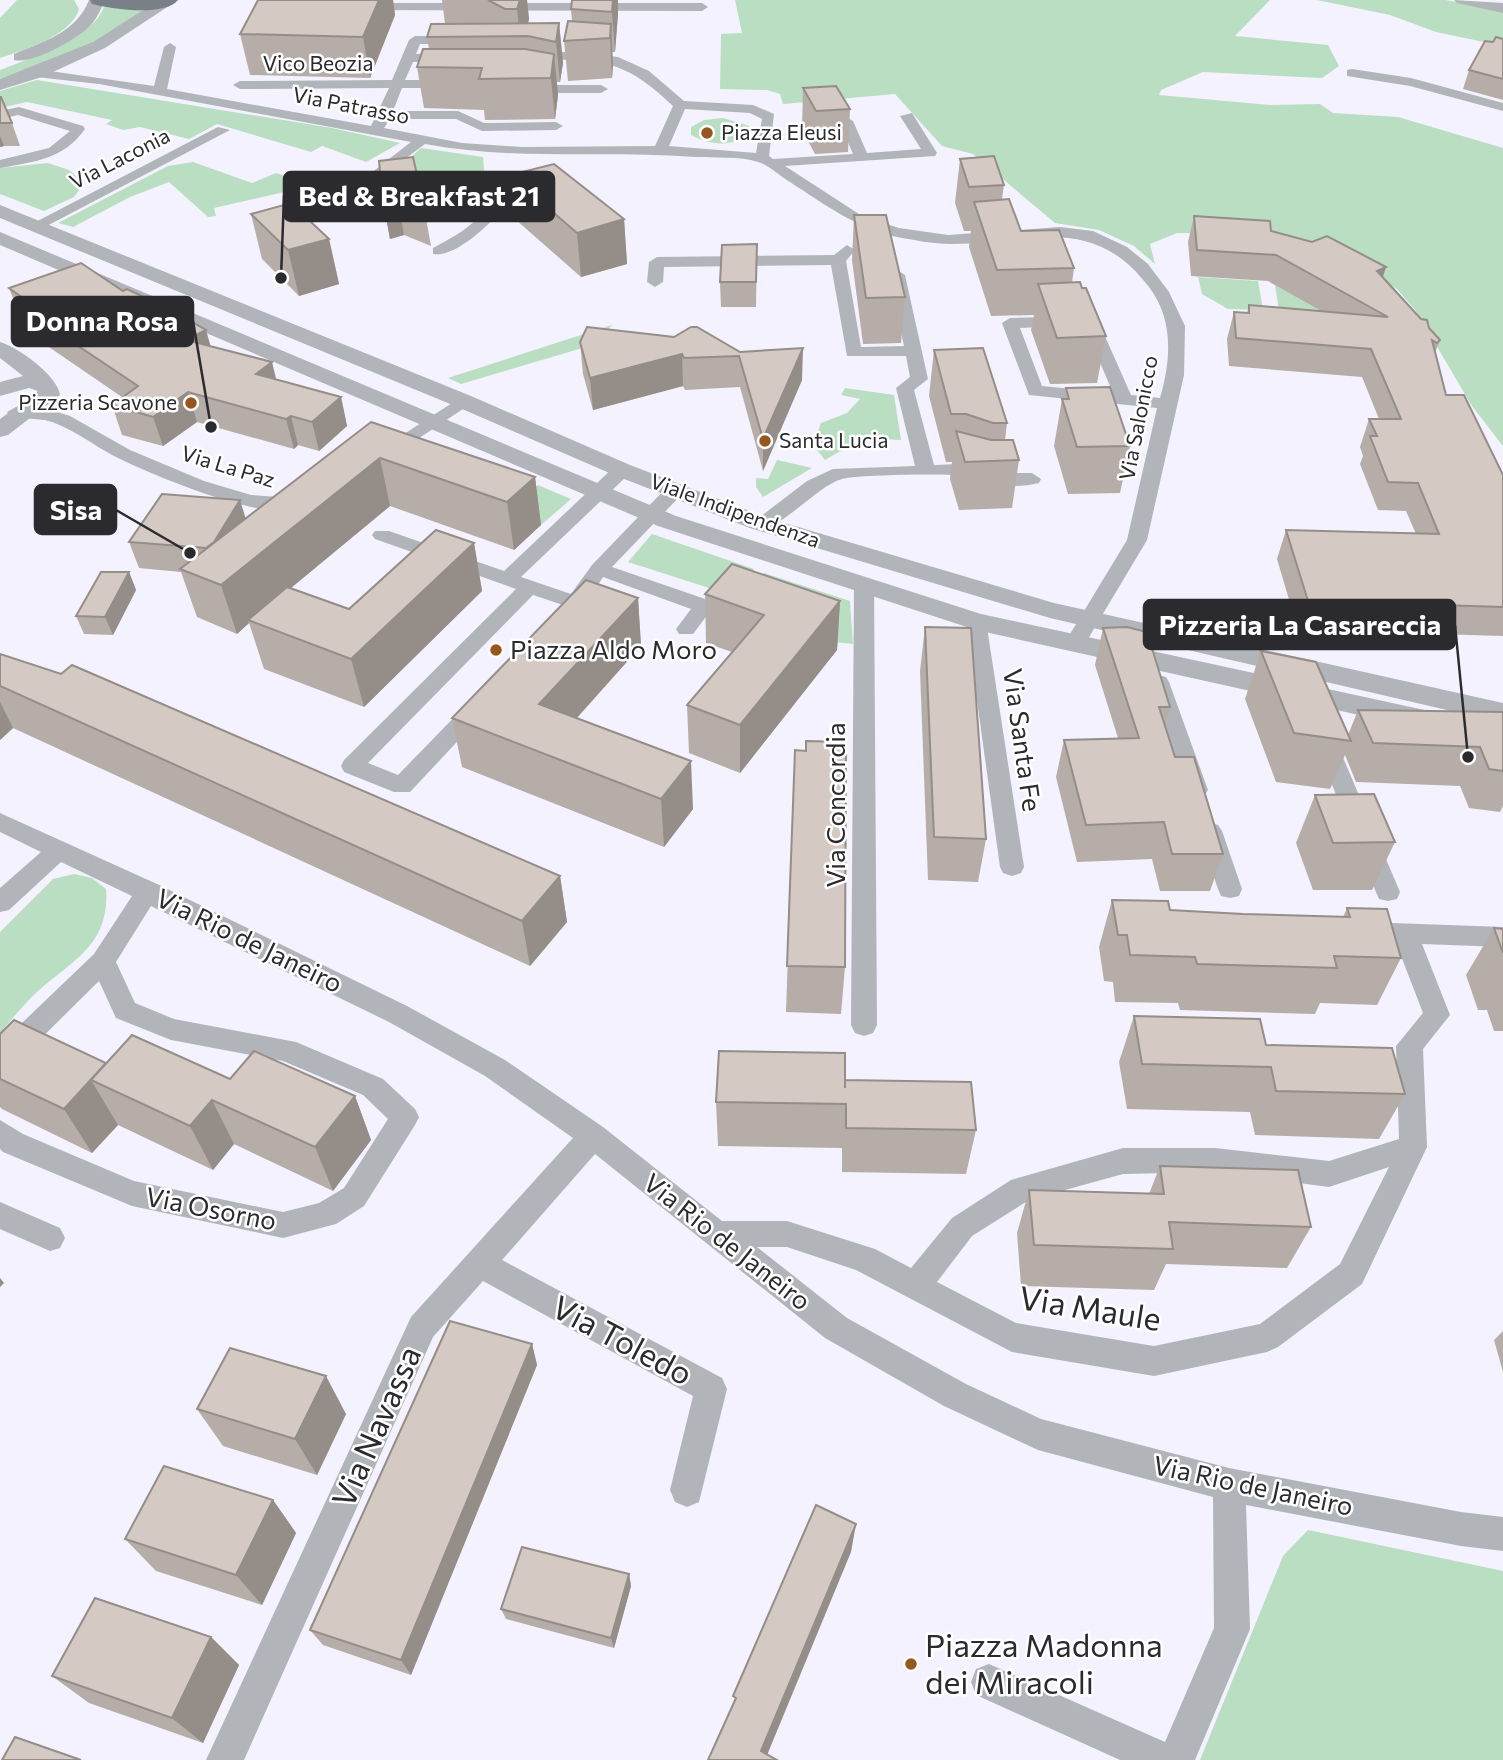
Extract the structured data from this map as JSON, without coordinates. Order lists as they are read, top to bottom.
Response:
{
  "streets": {
    "street": [
      "Vico Beozia",
      "Via Patrasso",
      "Via Laconia",
      "Via Salonicco",
      "Via La Paz",
      "Viale Indipendenza",
      "Via Santa Fe",
      "Via Concordia",
      "Via Rio de Janeiro",
      "Via Osorno",
      "Via Maule",
      "Via Toledo",
      "Via Navassa"
    ]
  },
  "crossings": [
    ["Via Laconia", "Viale Indipendenza"],
    ["Via Salonicco", "Viale Indipendenza"],
    ["Viale Indipendenza", "Via Santa Fe"],
    ["Viale Indipendenza", "Via Concordia"],
    ["Via Rio de Janeiro", "Via Maule"],
    ["Via Rio de Janeiro", "Via Navassa"],
    ["Via Toledo", "Via Navassa"]
  ],
  "places": [
    "Piazza Eleusi",
    "Bed & Breakfast 21",
    "Pizzeria Scavone",
    "Donna Rosa",
    "Santa Lucia",
    "Sisa",
    "Piazza Aldo Moro",
    "Pizzeria La Casareccia",
    "Piazza Madonna dei Miracoli"
  ]
}
